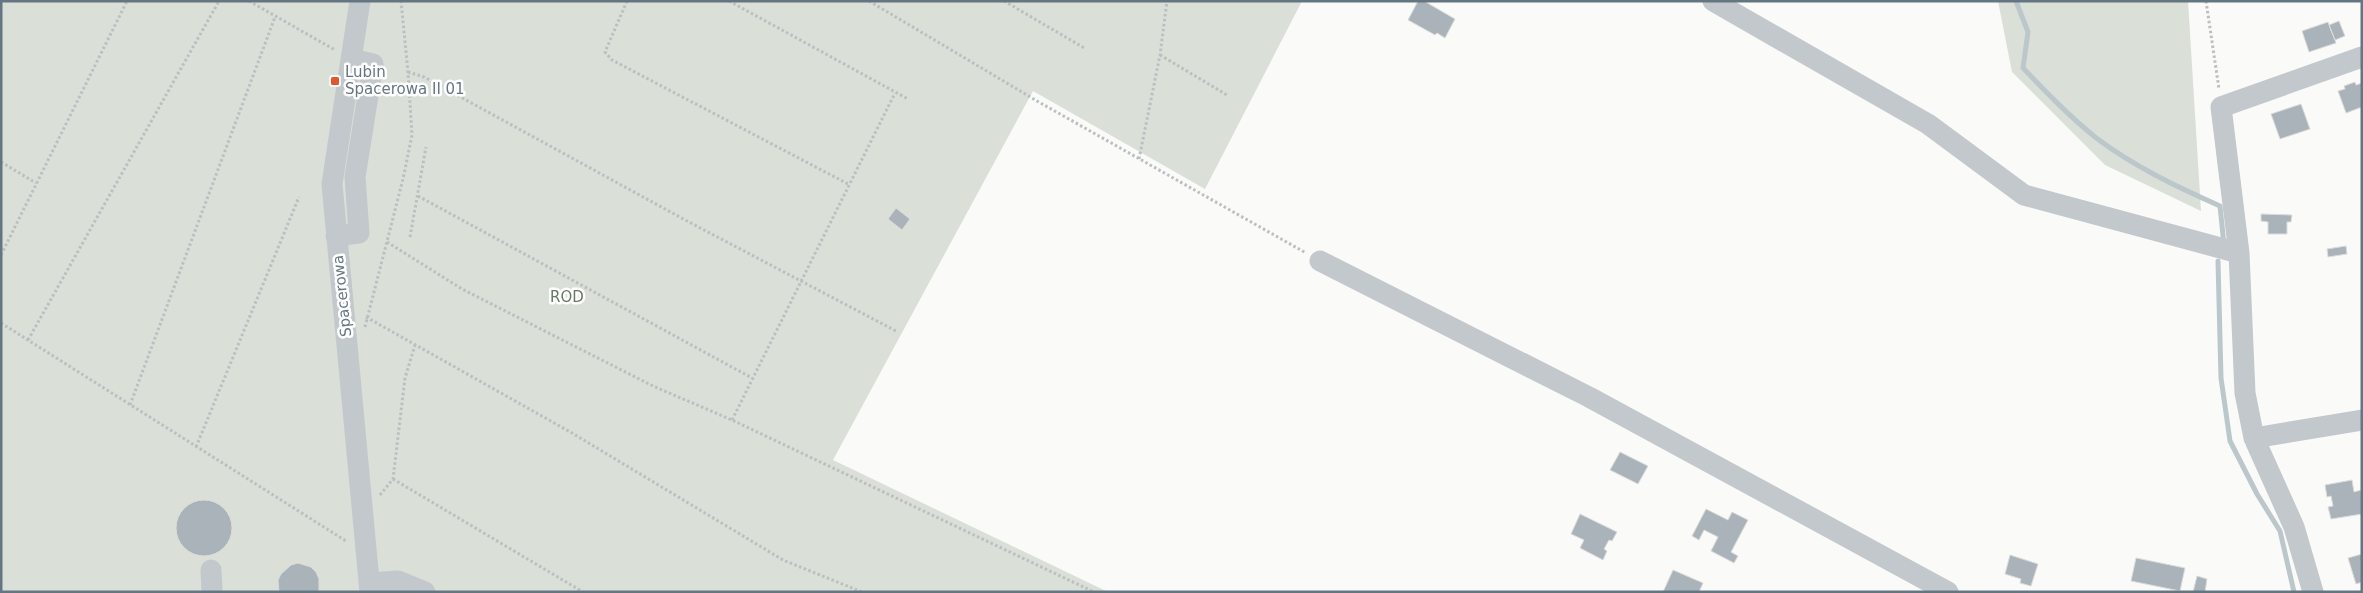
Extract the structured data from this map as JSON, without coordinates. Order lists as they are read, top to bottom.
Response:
{
  "streets": {
    "street": ["Spacerowa"]
  },
  "parks": ["ROD"],
  "places": {
    "transit": ["Lubin Spacerowa II 01"]
  }
}
